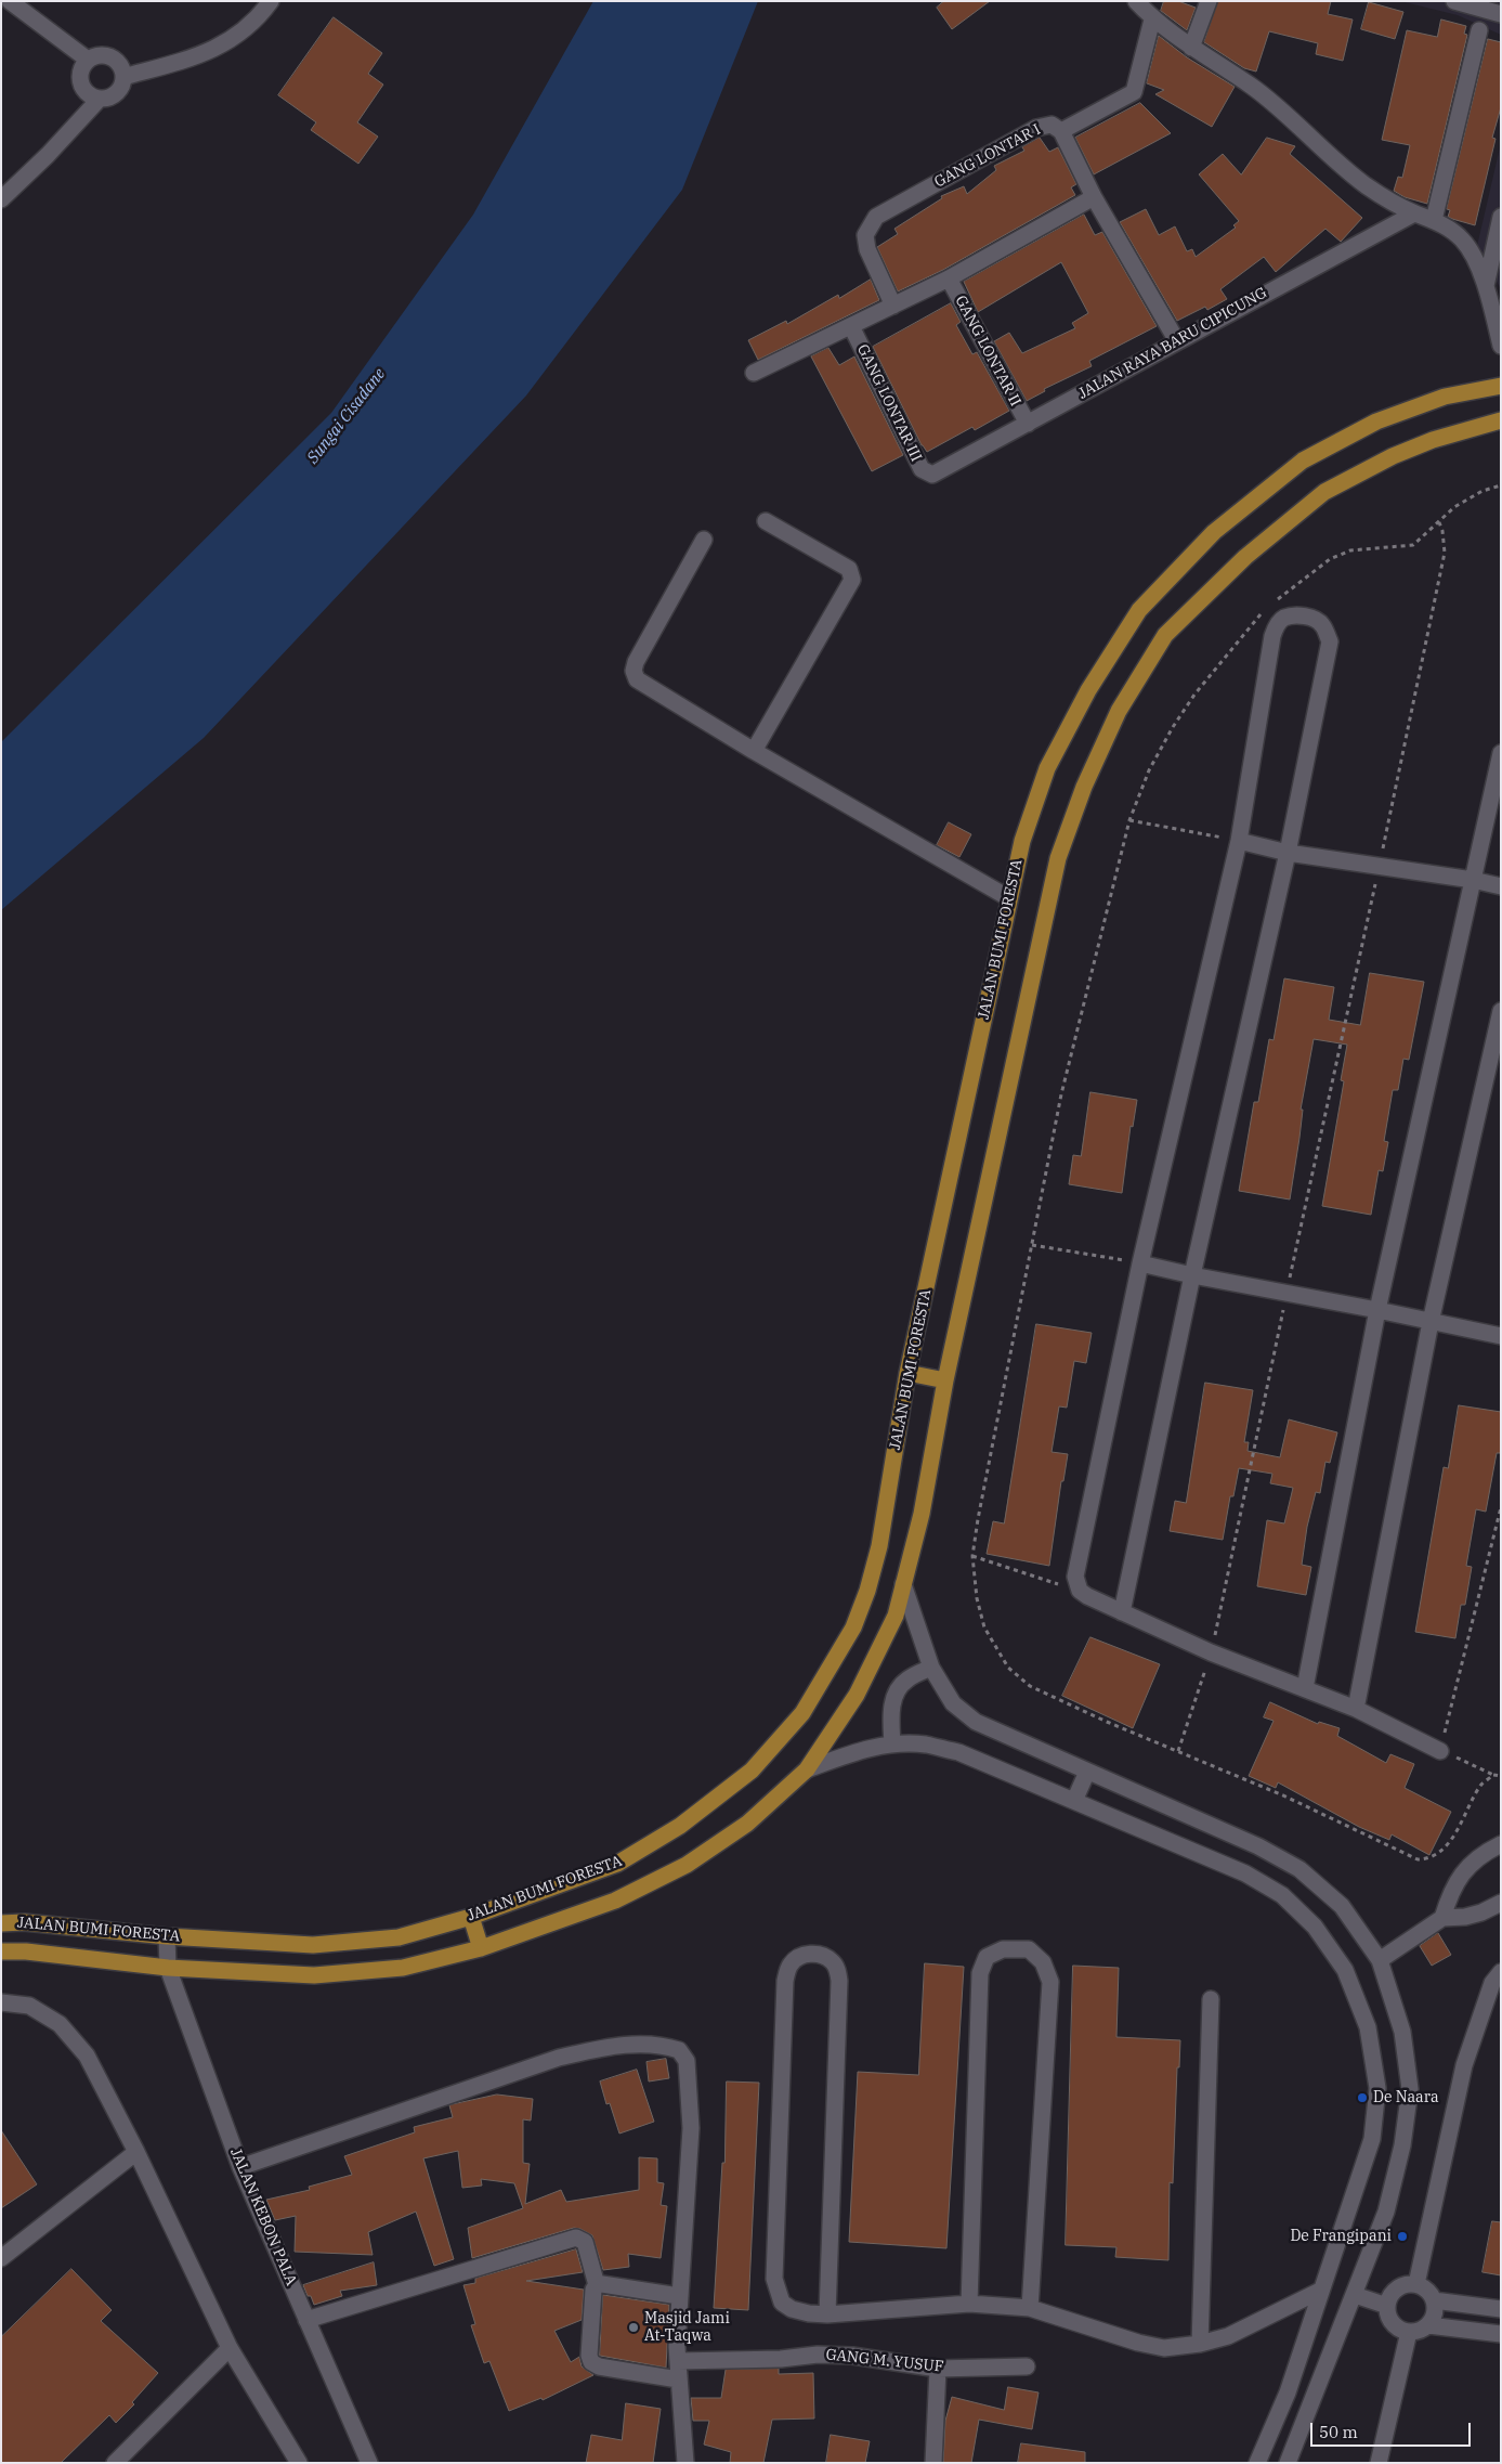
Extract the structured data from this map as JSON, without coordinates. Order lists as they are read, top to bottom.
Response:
{
  "streets": {
    "main road": ["JALAN BUMI FORESTA"],
    "street": [
      "GANG LONTAR I",
      "JALAN RAYA BARU CIPICUNG",
      "GANG LONTAR II",
      "GANG LONTAR III",
      "JALAN KEBON PALA",
      "GANG M. YUSUF"
    ]
  },
  "crossings": [
    ["GANG LONTAR I", "JALAN RAYA BARU CIPICUNG"],
    ["JALAN RAYA BARU CIPICUNG", "GANG LONTAR II"],
    ["JALAN RAYA BARU CIPICUNG", "GANG LONTAR III"],
    ["JALAN BUMI FORESTA", "JALAN KEBON PALA"]
  ],
  "water": ["Sungai Cisadane"],
  "places": ["De Naara", "De Frangipani", "Masjid Jami At-Taqwa"],
  "scale_bar": "50 m"
}
